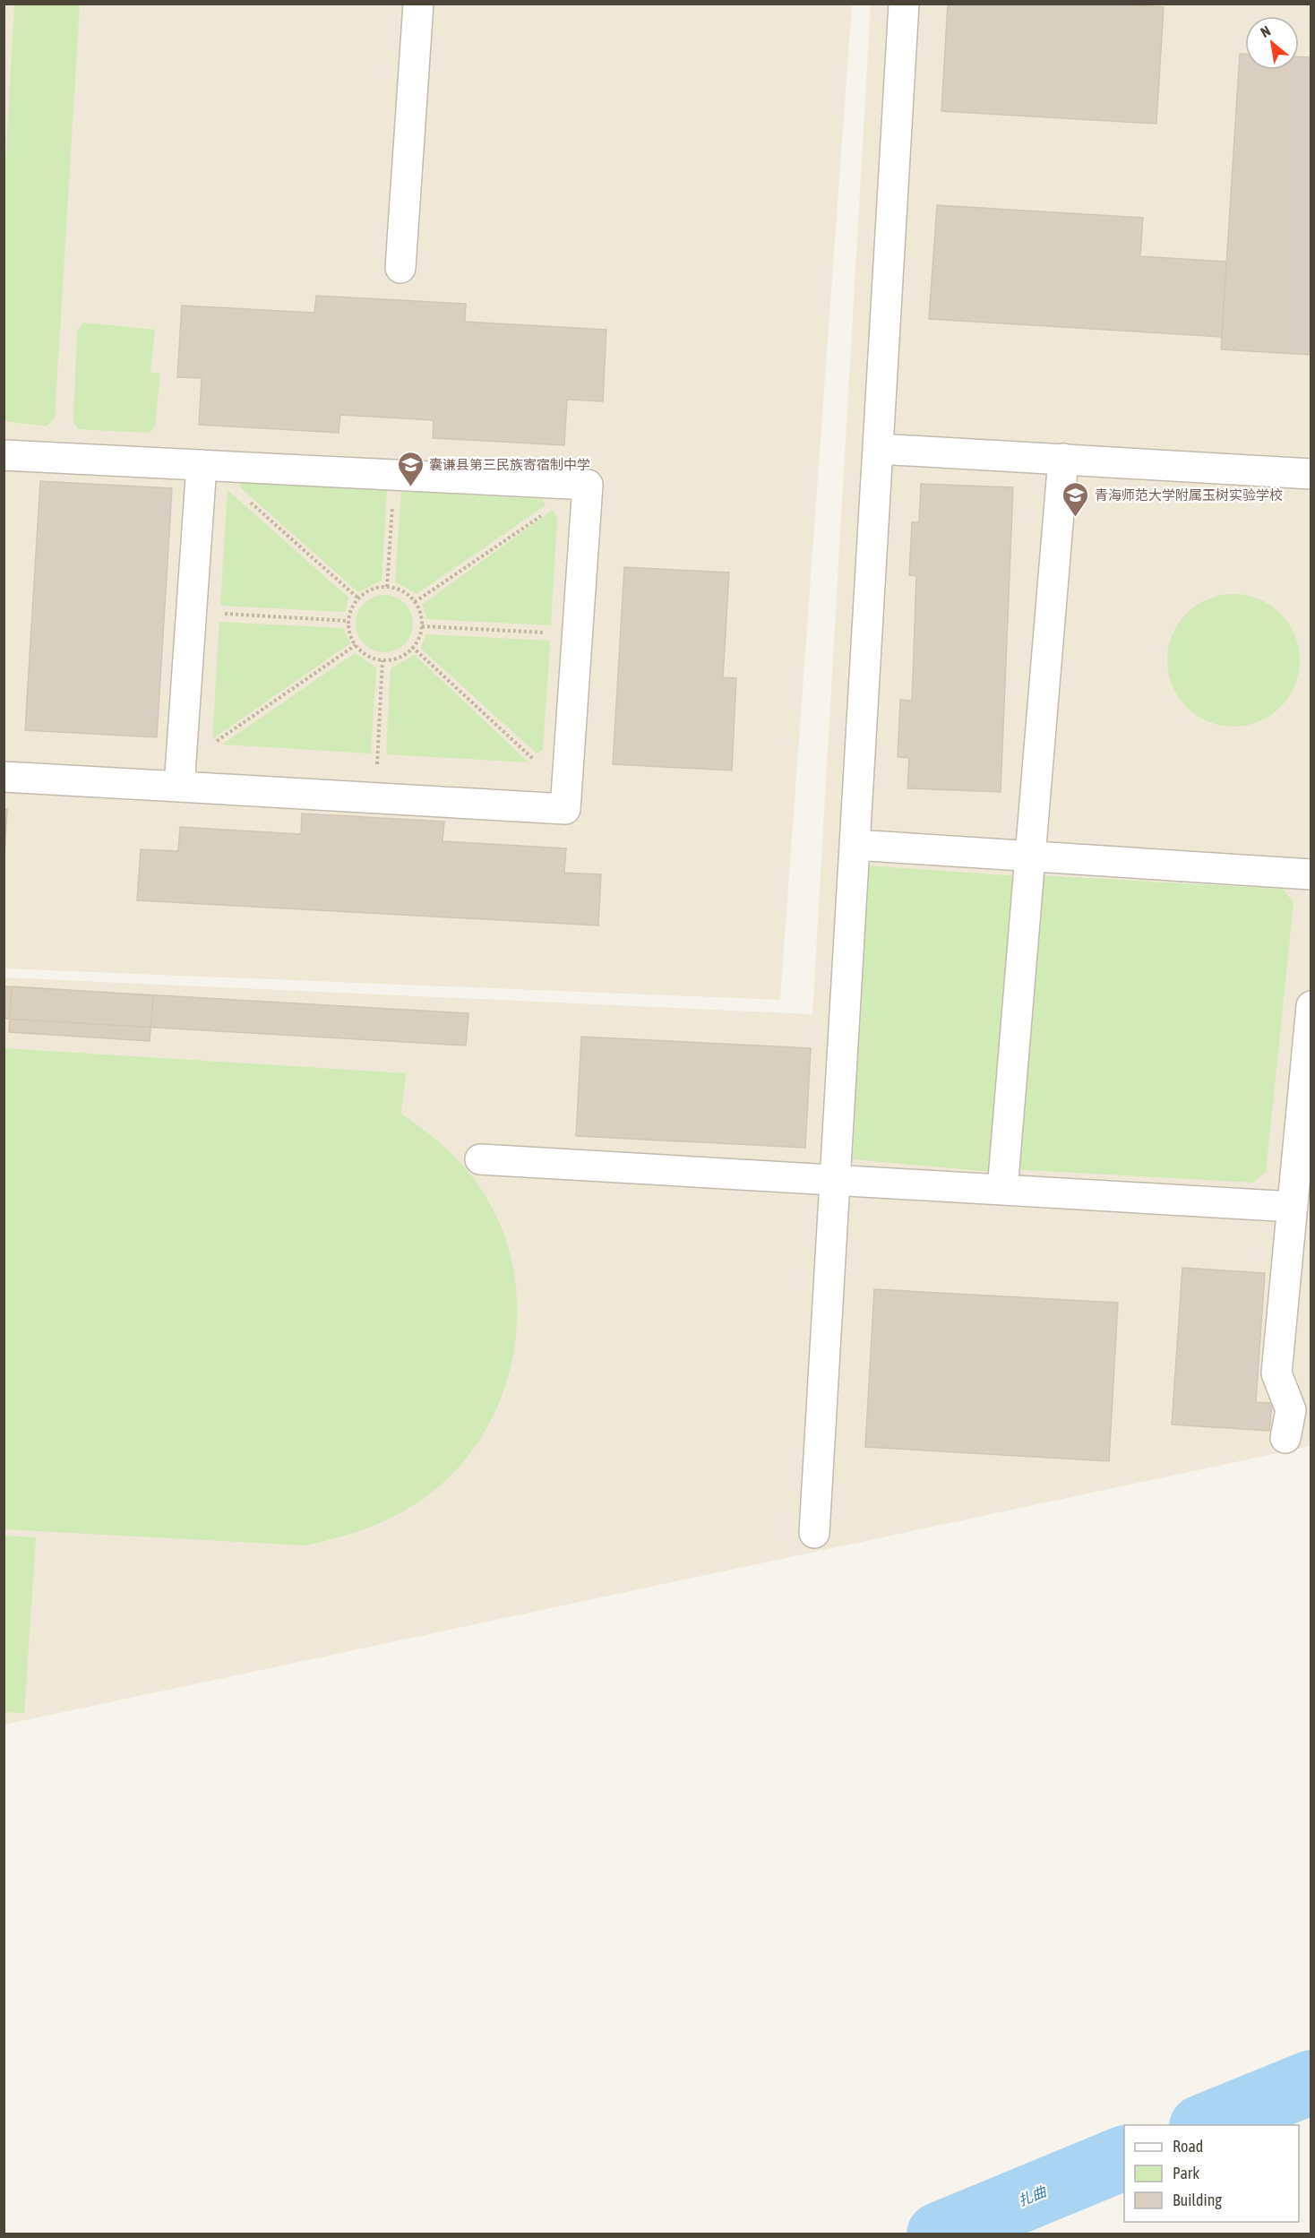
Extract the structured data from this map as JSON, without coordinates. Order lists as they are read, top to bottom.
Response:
{
  "water": ["扎曲"],
  "places": {
    "school or university": ["囊谦县第三民族寄宿制中学", "青海师范大学附属玉树实验学校"]
  },
  "legend": ["Road", "Park", "Building"],
  "north": "top left"
}
